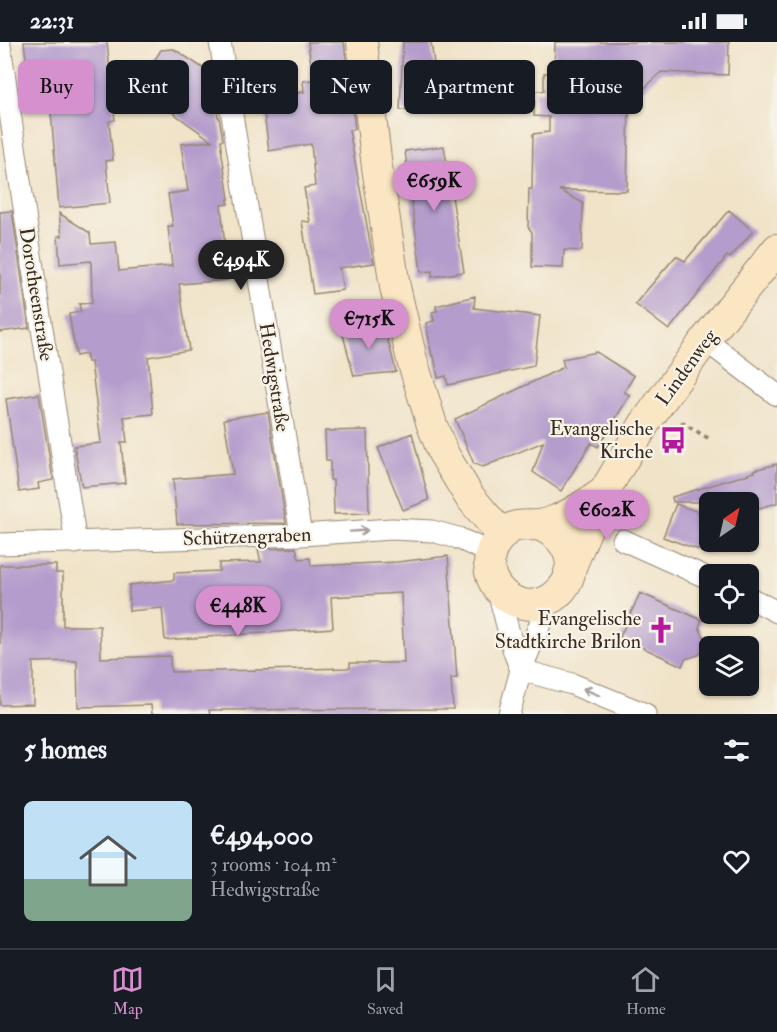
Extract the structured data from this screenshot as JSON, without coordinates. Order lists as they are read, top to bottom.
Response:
{
  "streets": {
    "street": [
      "Dorotheenstraße",
      "Lindenweg",
      "Hedwigstraße",
      "Schützengraben"
    ]
  },
  "crossings": [
    ["Dorotheenstraße", "Schützengraben"],
    ["Lindenweg", "Schützengraben"],
    ["Hedwigstraße", "Schützengraben"]
  ],
  "one_way": ["Schützengraben"],
  "places": {
    "bus stop": ["Evangelische Kirche"],
    "church": ["Evangelische Stadtkirche Brilon"]
  },
  "north": "top right",
  "page": {
    "status": "22:31",
    "chip": [
      "Buy",
      "Rent",
      "Filters",
      "New",
      "Apartment",
      "House"
    ],
    "price": [
      "€659K",
      "€494K",
      "€715K",
      "€602K",
      "€448K"
    ],
    "heading": "5 homes",
    "list": [
      {
        "name": "€494,000",
        "note": "3 rooms · 104 m² · Hedwigstraße"
      }
    ],
    "tabs": ["Map", "Saved", "Home"]
  }
}
